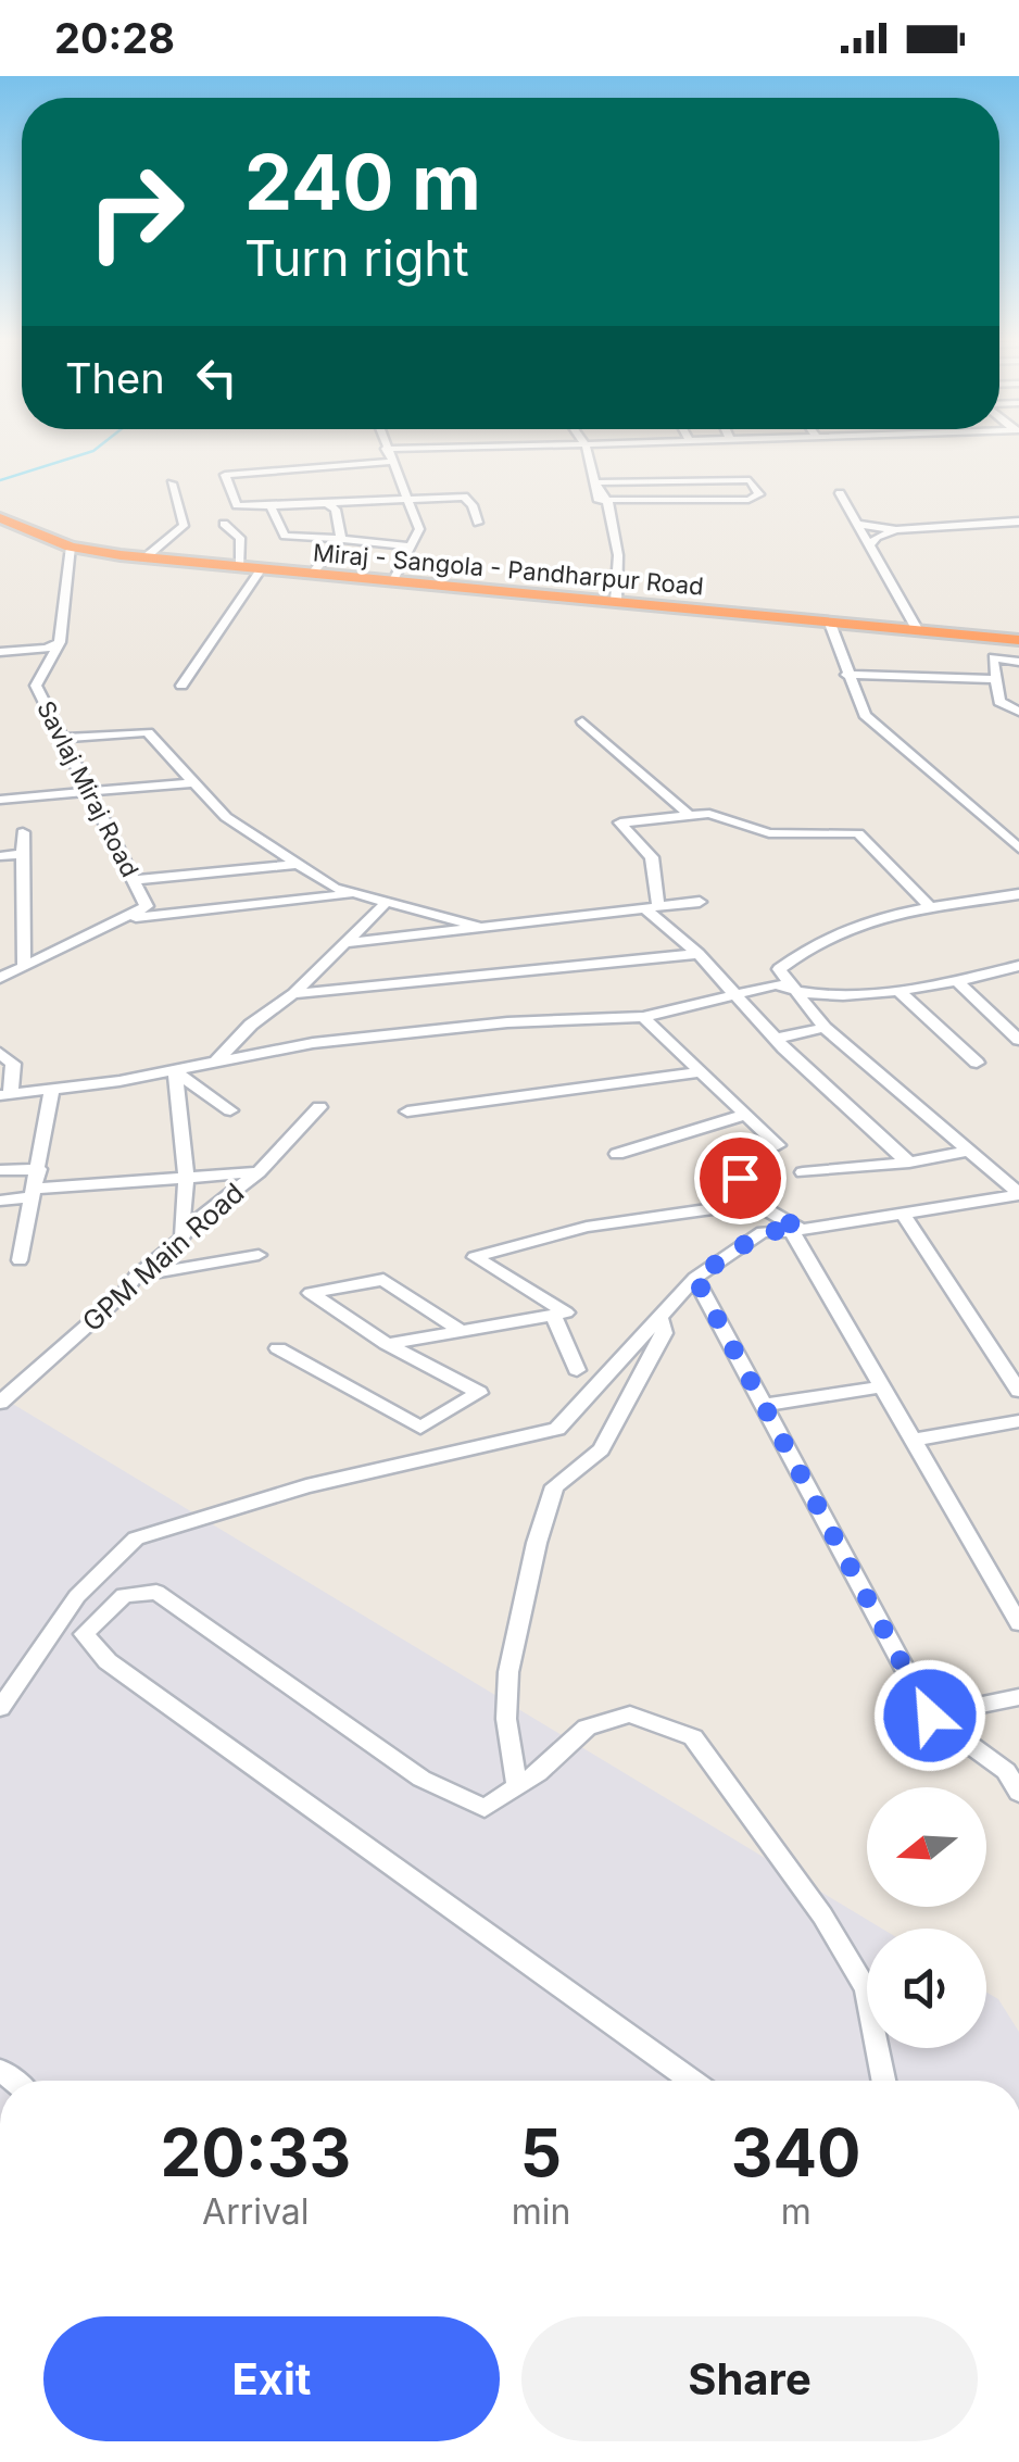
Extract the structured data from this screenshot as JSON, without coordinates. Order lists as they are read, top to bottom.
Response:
{
  "streets": {
    "highway": ["Miraj - Sangola - Pandharpur Road"],
    "street": ["Savlaj Miraj Road", "GPM Main Road"]
  },
  "crossings": [
    ["Miraj - Sangola - Pandharpur Road", "Savlaj Miraj Road"]
  ],
  "north": "left",
  "page": {
    "status": "20:28",
    "turn": ["240 m", "Turn right"],
    "then": "Then",
    "eta": [
      "20:33",
      "Arrival",
      "5",
      "min",
      "340",
      "m"
    ],
    "buttons": ["Exit", "Share"]
  }
}
